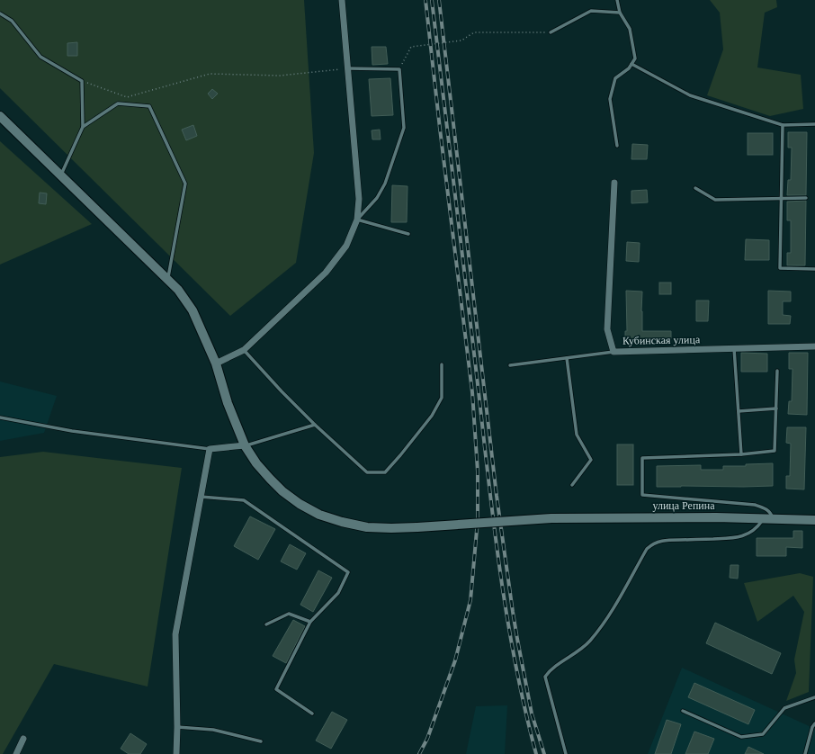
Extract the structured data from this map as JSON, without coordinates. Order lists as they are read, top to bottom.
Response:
{
  "streets": {
    "main road": ["улица Репина"],
    "street": ["Кубинская улица"]
  }
}
